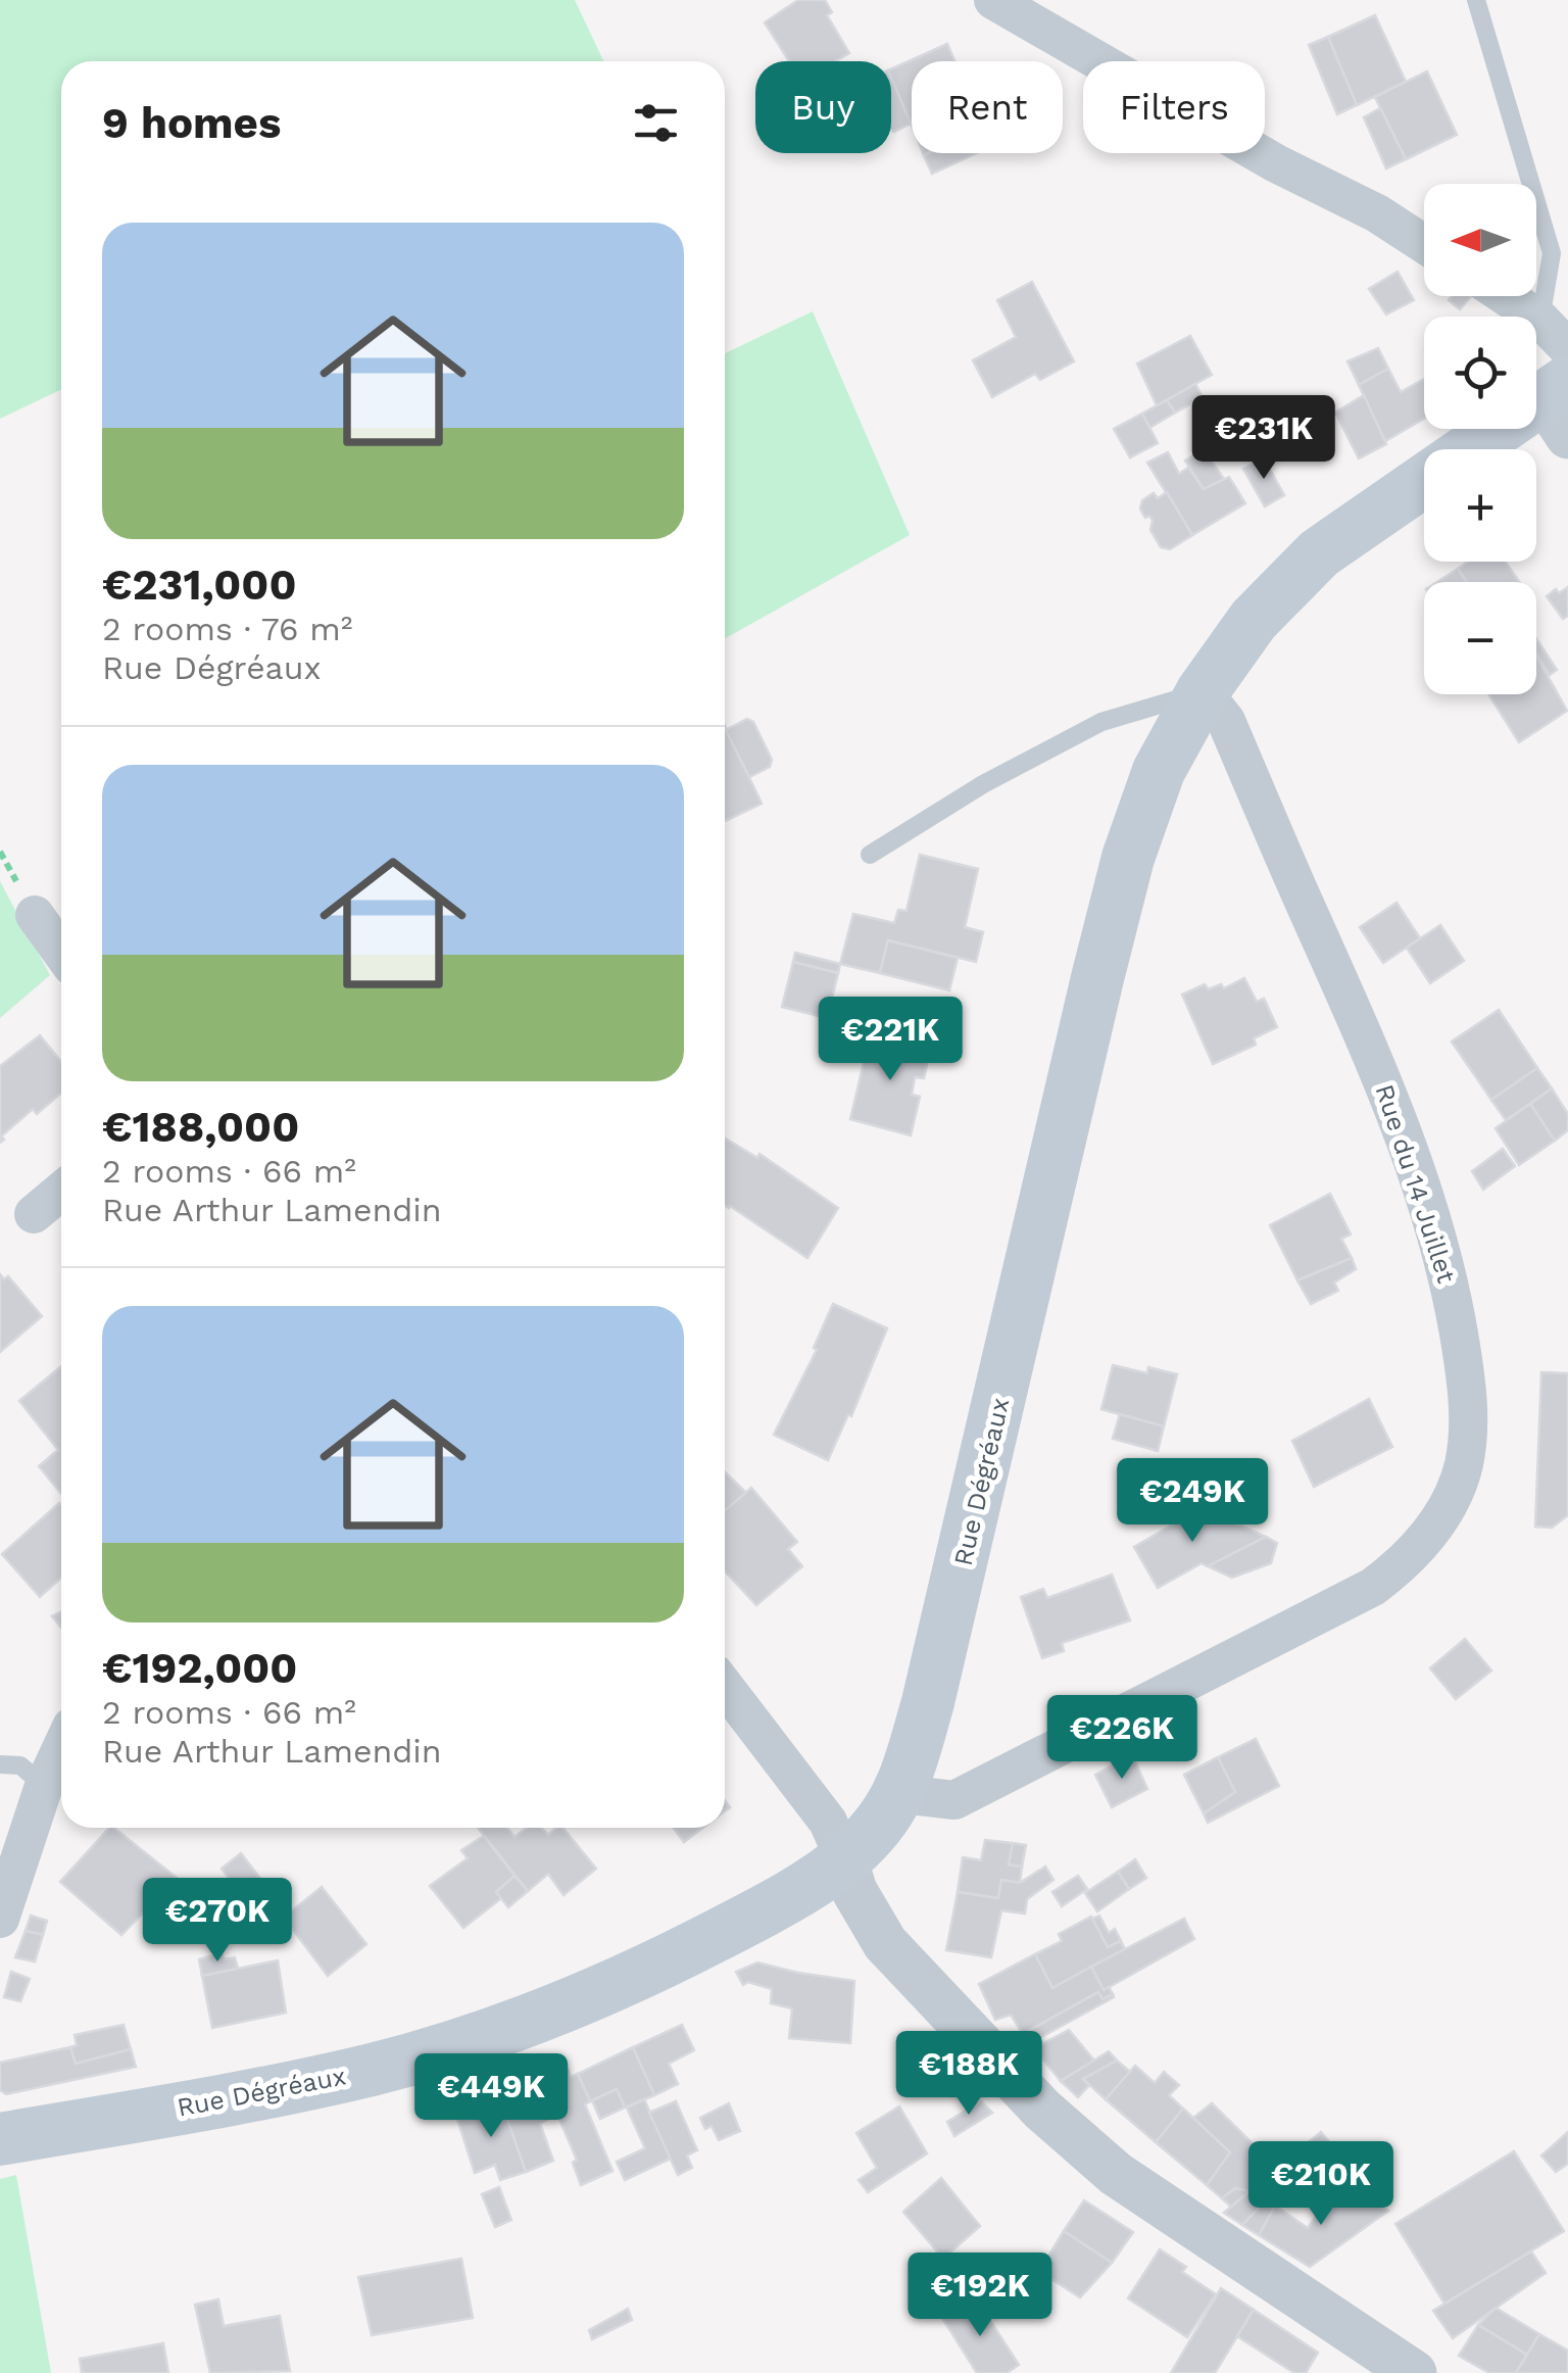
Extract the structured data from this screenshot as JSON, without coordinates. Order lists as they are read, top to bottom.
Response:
{
  "streets": {
    "main road": ["Rue Dégréaux"],
    "street": ["Rue du 14 Juillet"]
  },
  "crossings": [
    ["Rue du 14 Juillet", "Rue Dégréaux"]
  ],
  "north": "left",
  "page": {
    "chip": ["Buy", "Rent", "Filters"],
    "heading": "9 homes",
    "map_buttons": ["+", "−"],
    "list": [
      {
        "name": "€231,000",
        "note": "2 rooms · 76 m² · Rue Dégréaux"
      },
      {
        "name": "€188,000",
        "note": "2 rooms · 66 m² · Rue Arthur Lamendin"
      },
      {
        "name": "€192,000",
        "note": "2 rooms · 66 m² · Rue Arthur Lamendin"
      }
    ],
    "price": [
      "€231K",
      "€221K",
      "€249K",
      "€226K",
      "€270K",
      "€188K",
      "€449K",
      "€210K",
      "€192K"
    ]
  }
}
